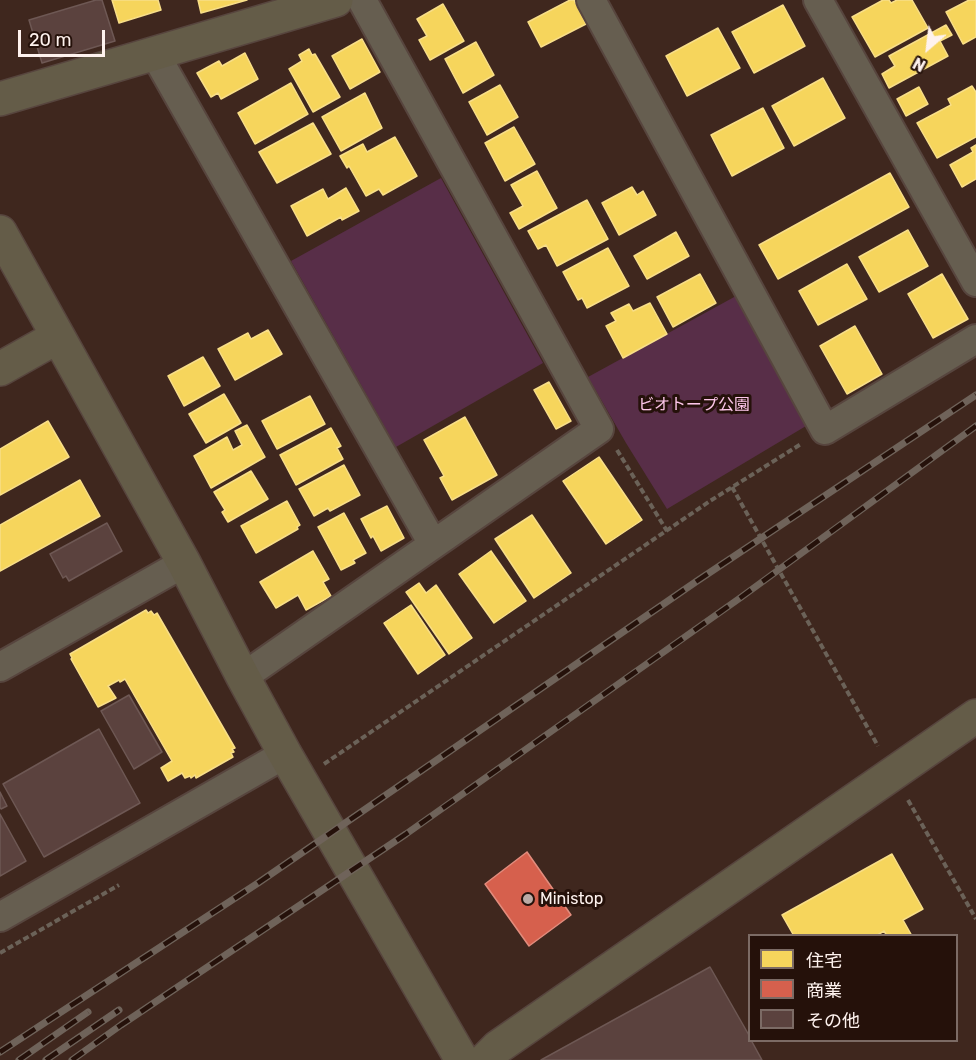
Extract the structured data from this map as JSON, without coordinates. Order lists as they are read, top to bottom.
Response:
{
  "parks": ["ビオトープ公園"],
  "places": ["Ministop"],
  "legend": ["住宅", "商業", "その他"],
  "scale_bar": "20 m",
  "north": "bottom left"
}
